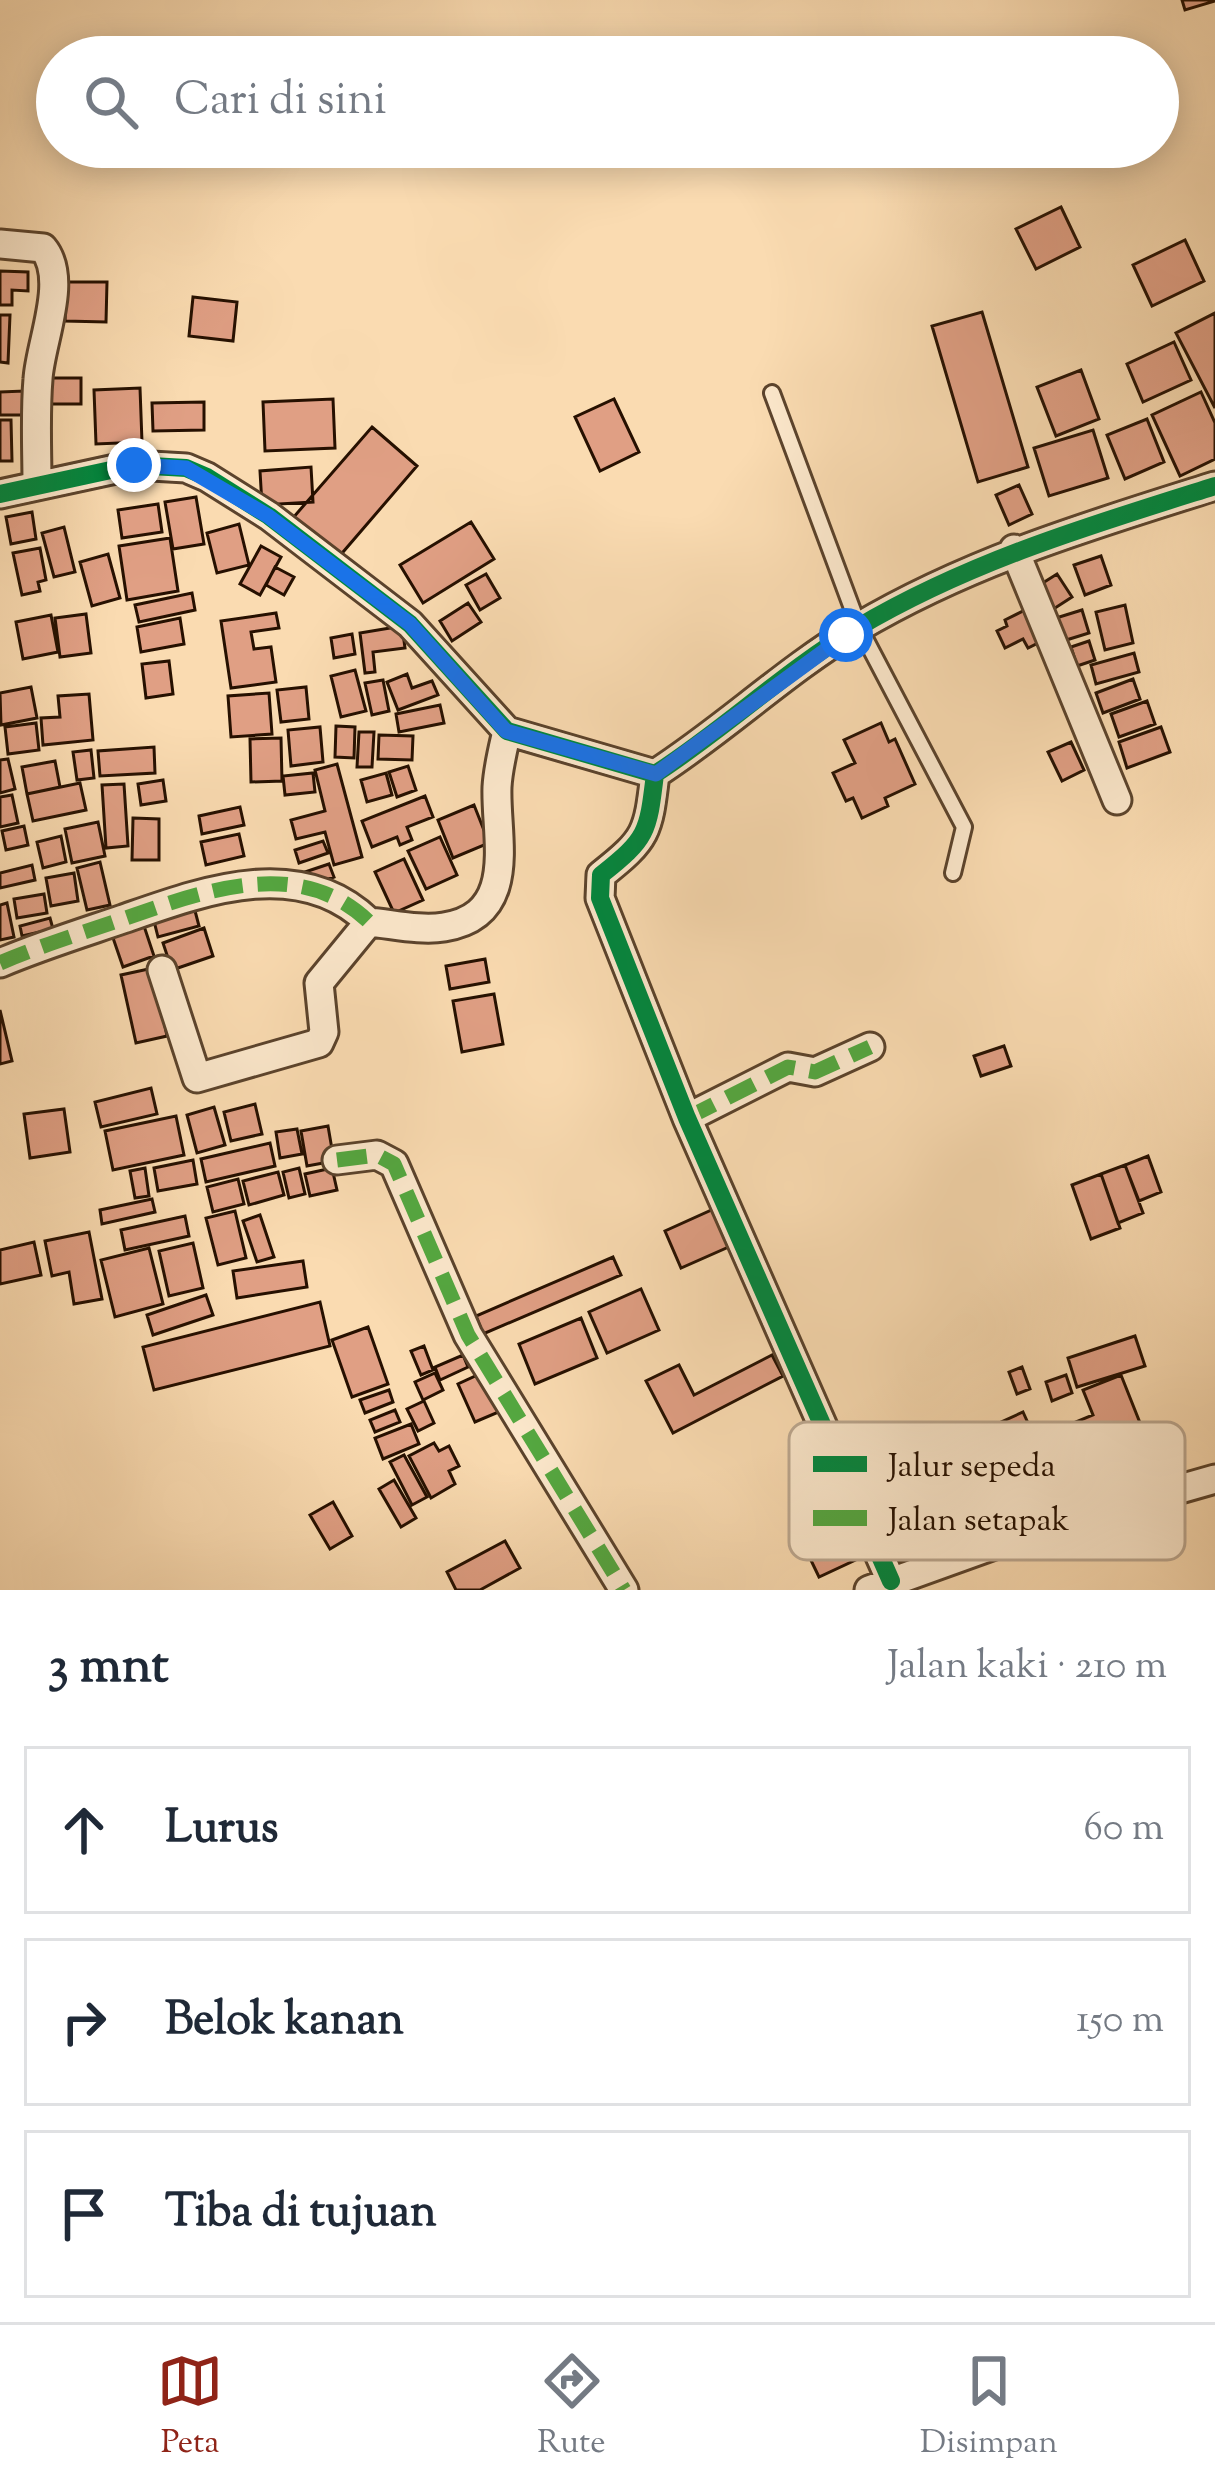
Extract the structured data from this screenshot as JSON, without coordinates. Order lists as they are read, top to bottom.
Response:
{
  "legend": ["Jalur sepeda", "Jalan setapak"],
  "page": {
    "search": "Cari di sini",
    "heading": ["3 mnt", "Jalan kaki · 210 m"],
    "list": [
      ["Lurus", "60 m"],
      ["Belok kanan", "150 m"],
      "Tiba di tujuan"
    ],
    "nav": ["Peta", "Rute", "Disimpan"]
  }
}
